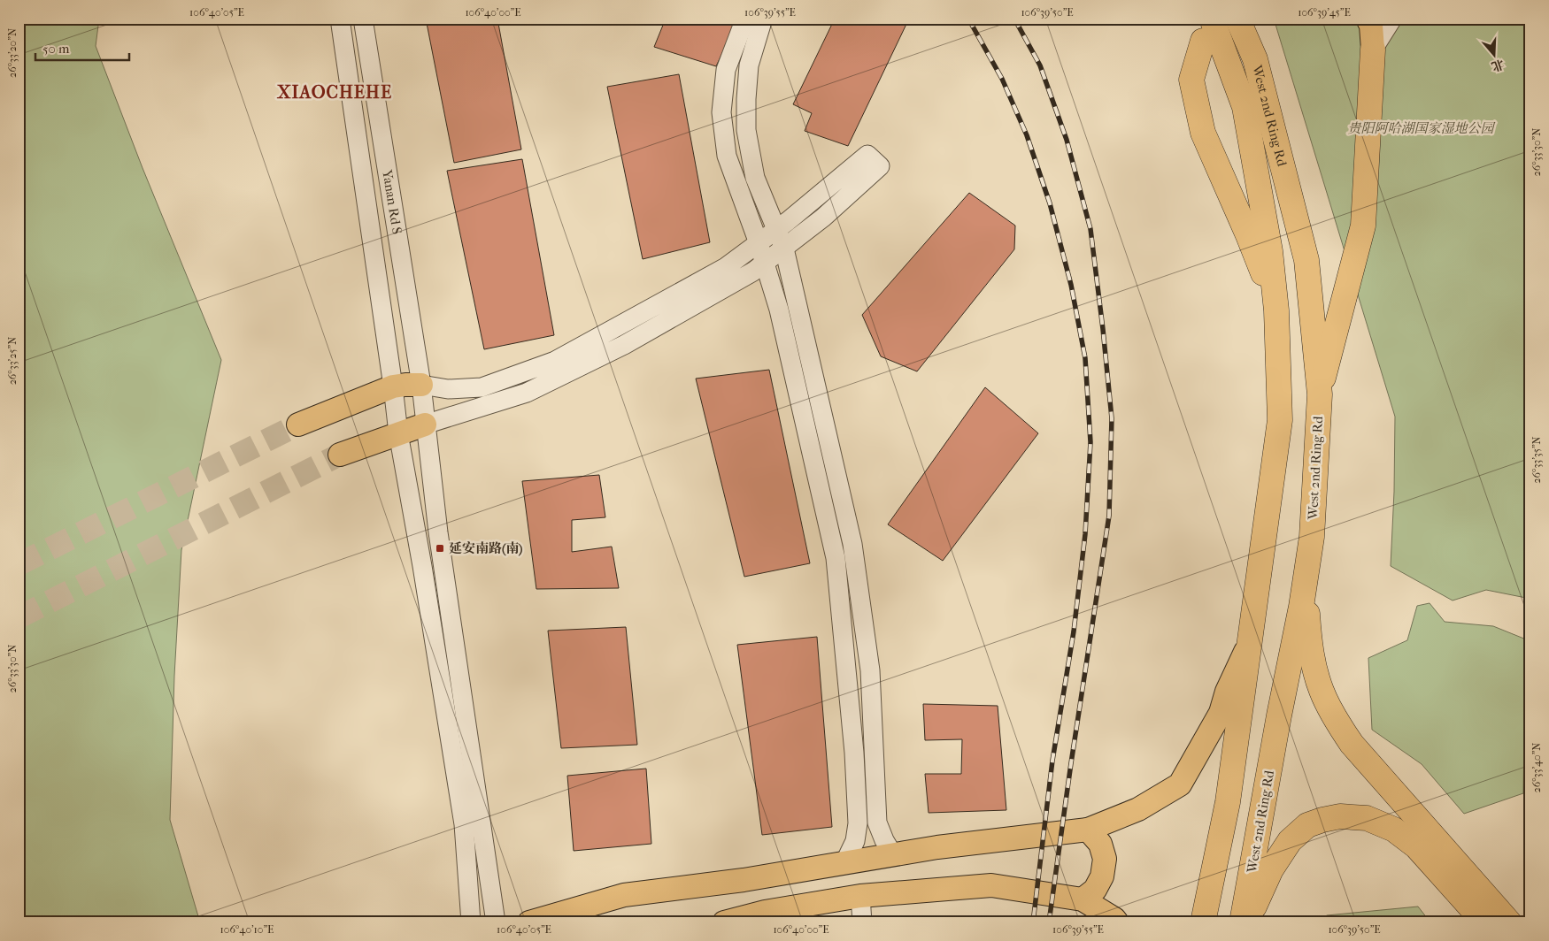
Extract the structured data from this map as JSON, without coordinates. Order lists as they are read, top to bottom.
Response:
{
  "streets": {
    "highway": ["West 2nd Ring Rd"],
    "street": ["Yanan Rd S"]
  },
  "districts": ["XIAOCHEHE"],
  "parks": ["贵阳阿哈湖国家湿地公园"],
  "places": {
    "transit": ["延安南路(南)"]
  },
  "scale_bar": "50 m",
  "north": "bottom",
  "coordinates": [
    "106°40'05\"E",
    "106°40'00\"E",
    "106°39'55\"E",
    "106°39'50\"E",
    "106°39'45\"E",
    "26°33'20\"N",
    "26°33'30\"N",
    "26°33'25\"N",
    "26°33'35\"N",
    "26°33'40\"N",
    "106°40'10\"E"
  ]
}
